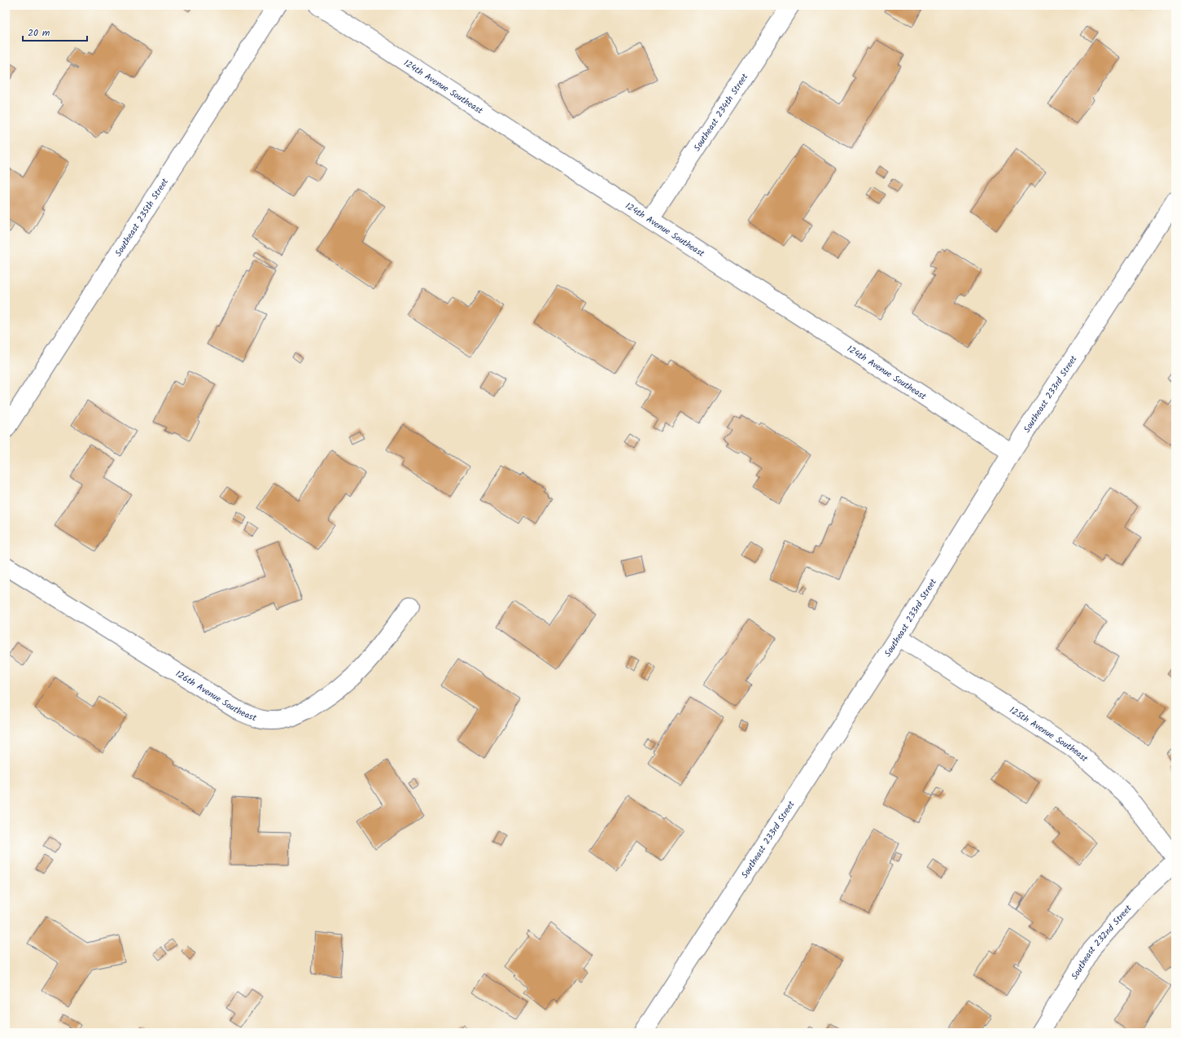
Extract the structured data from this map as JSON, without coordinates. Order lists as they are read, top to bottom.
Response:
{
  "streets": {
    "street": [
      "124th Avenue Southeast",
      "Southeast 234th Street",
      "Southeast 235th Street",
      "Southeast 233rd Street",
      "126th Avenue Southeast",
      "125th Avenue Southeast",
      "Southeast 232nd Street"
    ]
  },
  "crossings": [
    ["124th Avenue Southeast", "Southeast 234th Street"],
    ["124th Avenue Southeast", "Southeast 233rd Street"],
    ["Southeast 233rd Street", "125th Avenue Southeast"]
  ],
  "scale_bar": "20 m"
}
